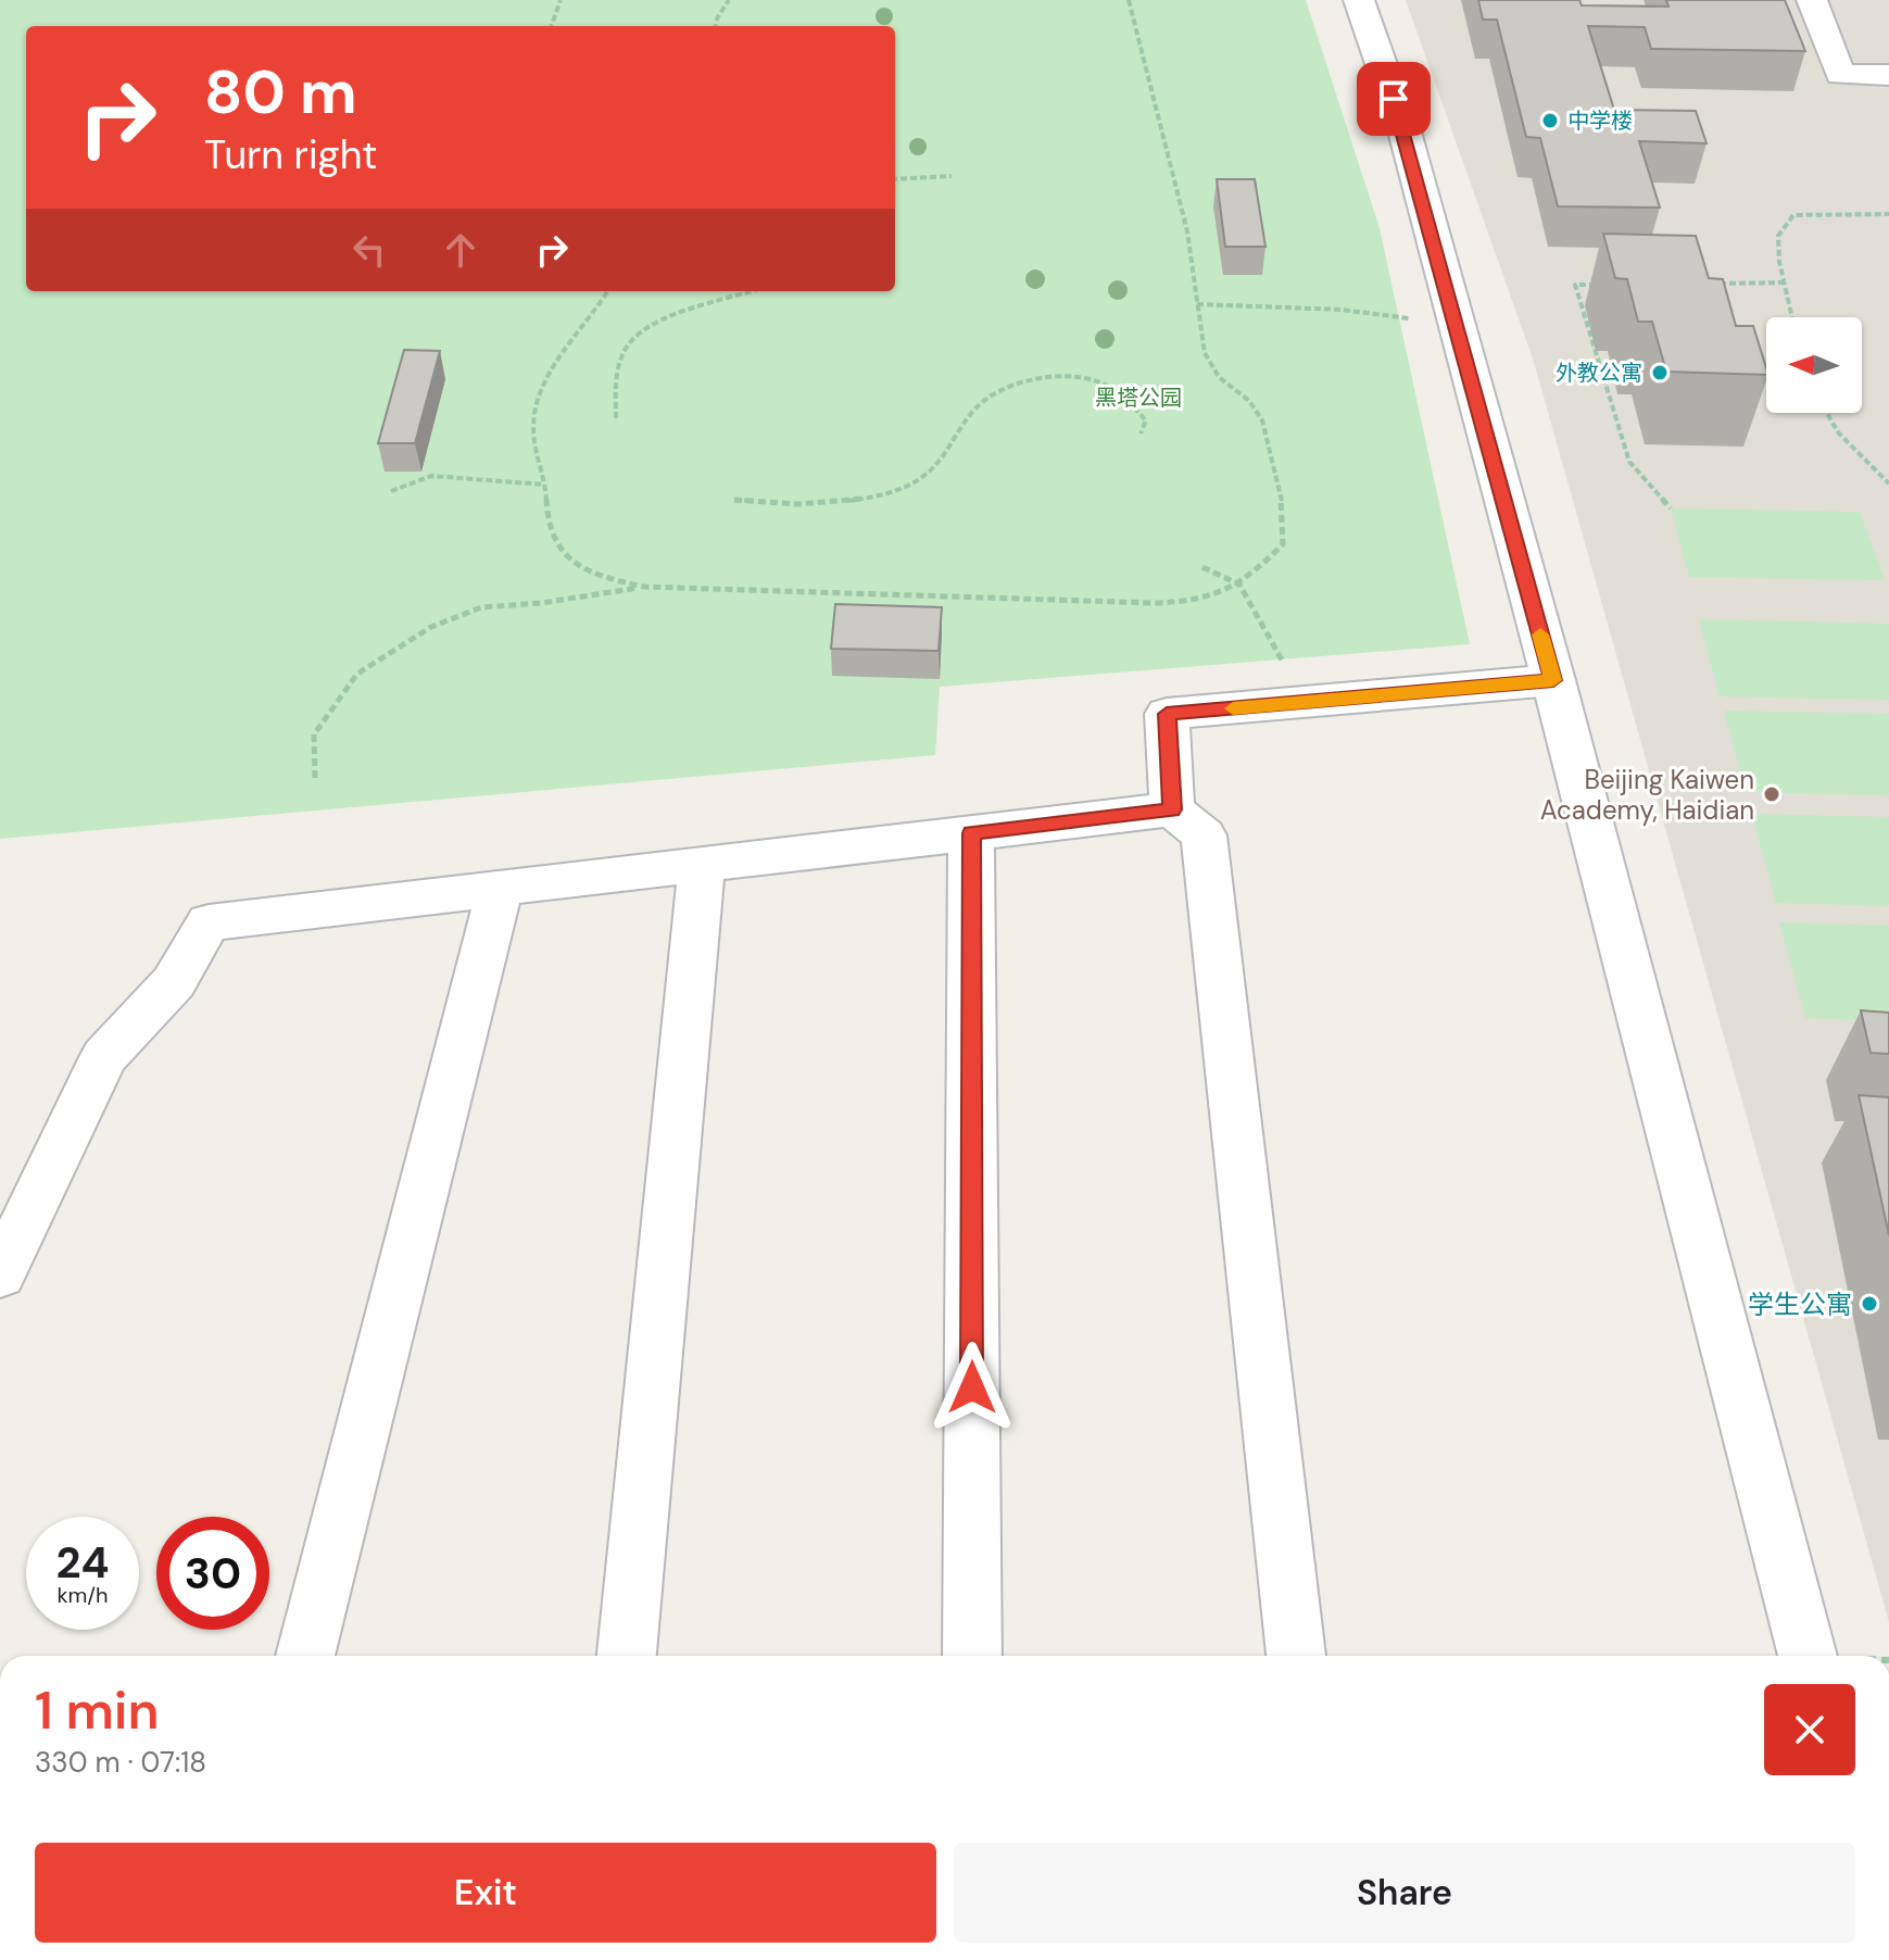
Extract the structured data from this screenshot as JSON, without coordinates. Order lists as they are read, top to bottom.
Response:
{
  "parks": ["黑塔公园"],
  "places": [
    "中学楼",
    "外教公寓",
    "Beijing Kaiwen Academy, Haidian",
    "学生公寓"
  ],
  "north": "left",
  "page": {
    "turn": ["80 m", "Turn right"],
    "speed": "24 km/h",
    "limit": "30",
    "heading": ["1 min", "330 m · 07:18"],
    "buttons": ["Exit", "Share"]
  }
}
